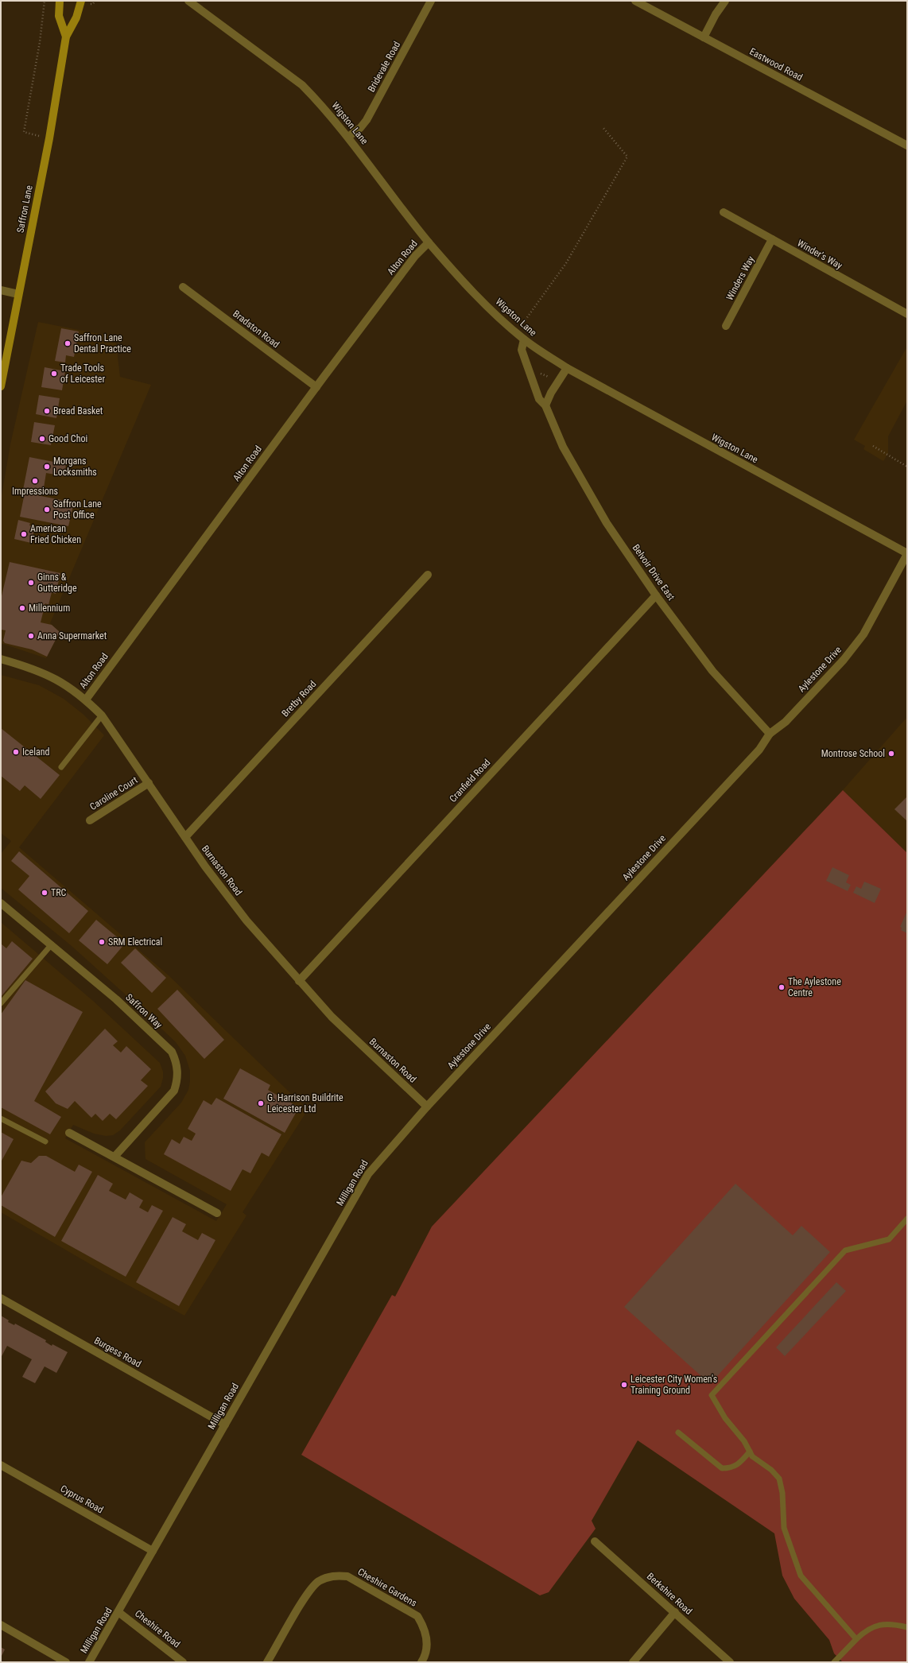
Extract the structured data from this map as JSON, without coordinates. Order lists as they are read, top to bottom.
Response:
{
  "streets": {
    "main road": ["Saffron Lane"],
    "street": [
      "Eastwood Road",
      "Bridevale Road",
      "Wigston Lane",
      "Winder's Way",
      "Alton Road",
      "Winders Way",
      "Bradston Road",
      "Belvoir Drive East",
      "Aylestone Drive",
      "Bretby Road",
      "Cranfield Road",
      "Caroline Court",
      "Burnaston Road",
      "Saffron Way",
      "Milligan Road",
      "Burgess Road",
      "Cyprus Road",
      "Cheshire Gardens",
      "Berkshire Road",
      "Cheshire Road"
    ]
  },
  "crossings": [
    ["Bridevale Road", "Wigston Lane"],
    ["Wigston Lane", "Alton Road"],
    ["Wigston Lane", "Belvoir Drive East"],
    ["Wigston Lane", "Aylestone Drive"],
    ["Winder's Way", "Winders Way"],
    ["Alton Road", "Bradston Road"],
    ["Alton Road", "Burnaston Road"],
    ["Belvoir Drive East", "Aylestone Drive"],
    ["Belvoir Drive East", "Cranfield Road"],
    ["Aylestone Drive", "Burnaston Road"],
    ["Aylestone Drive", "Milligan Road"],
    ["Bretby Road", "Burnaston Road"],
    ["Cranfield Road", "Burnaston Road"],
    ["Caroline Court", "Burnaston Road"],
    ["Milligan Road", "Burgess Road"],
    ["Milligan Road", "Cyprus Road"],
    ["Milligan Road", "Cheshire Road"]
  ],
  "places": [
    "Saffron Lane Dental Practice",
    "Trade Tools of Leicester",
    "Bread Basket",
    "Good Choi",
    "Morgans Locksmiths",
    "Impressions",
    "Saffron Lane Post Office",
    "American Fried Chicken",
    "Ginns & Gutteridge",
    "Millennium",
    "Anna Supermarket",
    "Iceland",
    "Montrose School",
    "TRC",
    "SRM Electrical",
    "The Aylestone Centre",
    "G. Harrison Buildrite Leicester Ltd",
    "Leicester City Women's Training Ground"
  ]
}
